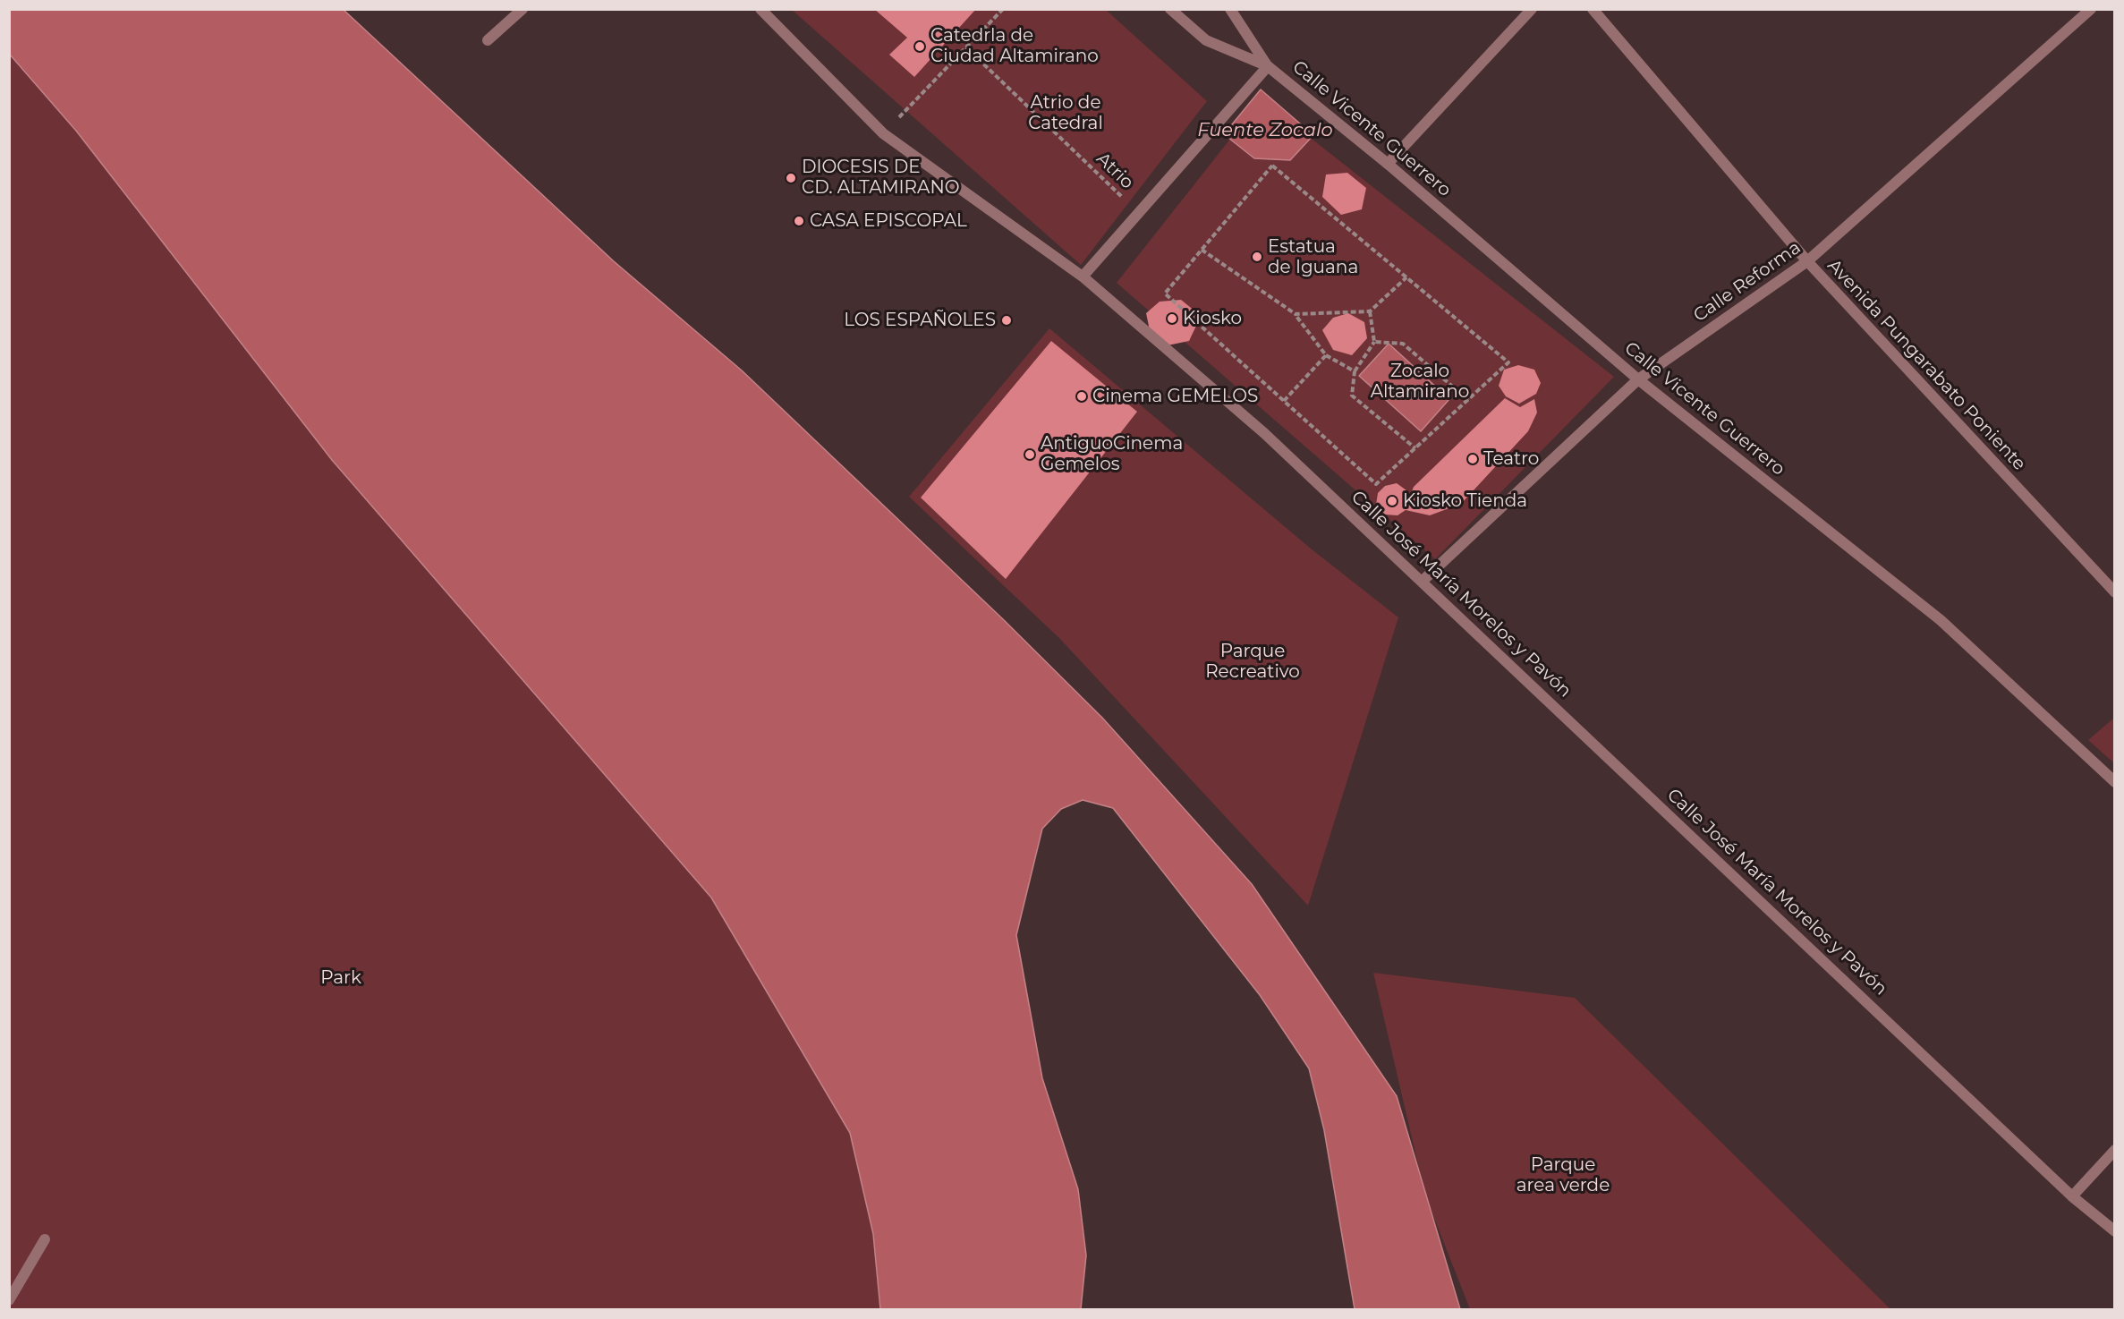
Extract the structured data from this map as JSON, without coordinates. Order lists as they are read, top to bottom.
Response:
{
  "streets": {
    "street": [
      "Calle Vicente Guerrero",
      "Calle Reforma",
      "Avenida Pungarabato Poniente",
      "Calle José María Morelos y Pavón"
    ],
    "path": ["Atrio"]
  },
  "crossings": [
    ["Calle Vicente Guerrero", "Calle Reforma"],
    ["Calle Reforma", "Avenida Pungarabato Poniente"],
    ["Calle Reforma", "Calle José María Morelos y Pavón"]
  ],
  "water": ["Fuente Zocalo"],
  "parks": [
    "Atrio de Catedral",
    "Zocalo Altamirano",
    "Parque Recreativo",
    "Park",
    "Parque area verde"
  ],
  "places": [
    "Catedrla de Ciudad Altamirano",
    "DIOCESIS DE CD. ALTAMIRANO",
    "CASA EPISCOPAL",
    "Estatua de Iguana",
    "Kiosko",
    "LOS ESPAÑOLES",
    "Cinema GEMELOS",
    "AntiguoCinema Gemelos",
    "Teatro",
    "Kiosko Tienda"
  ]
}
